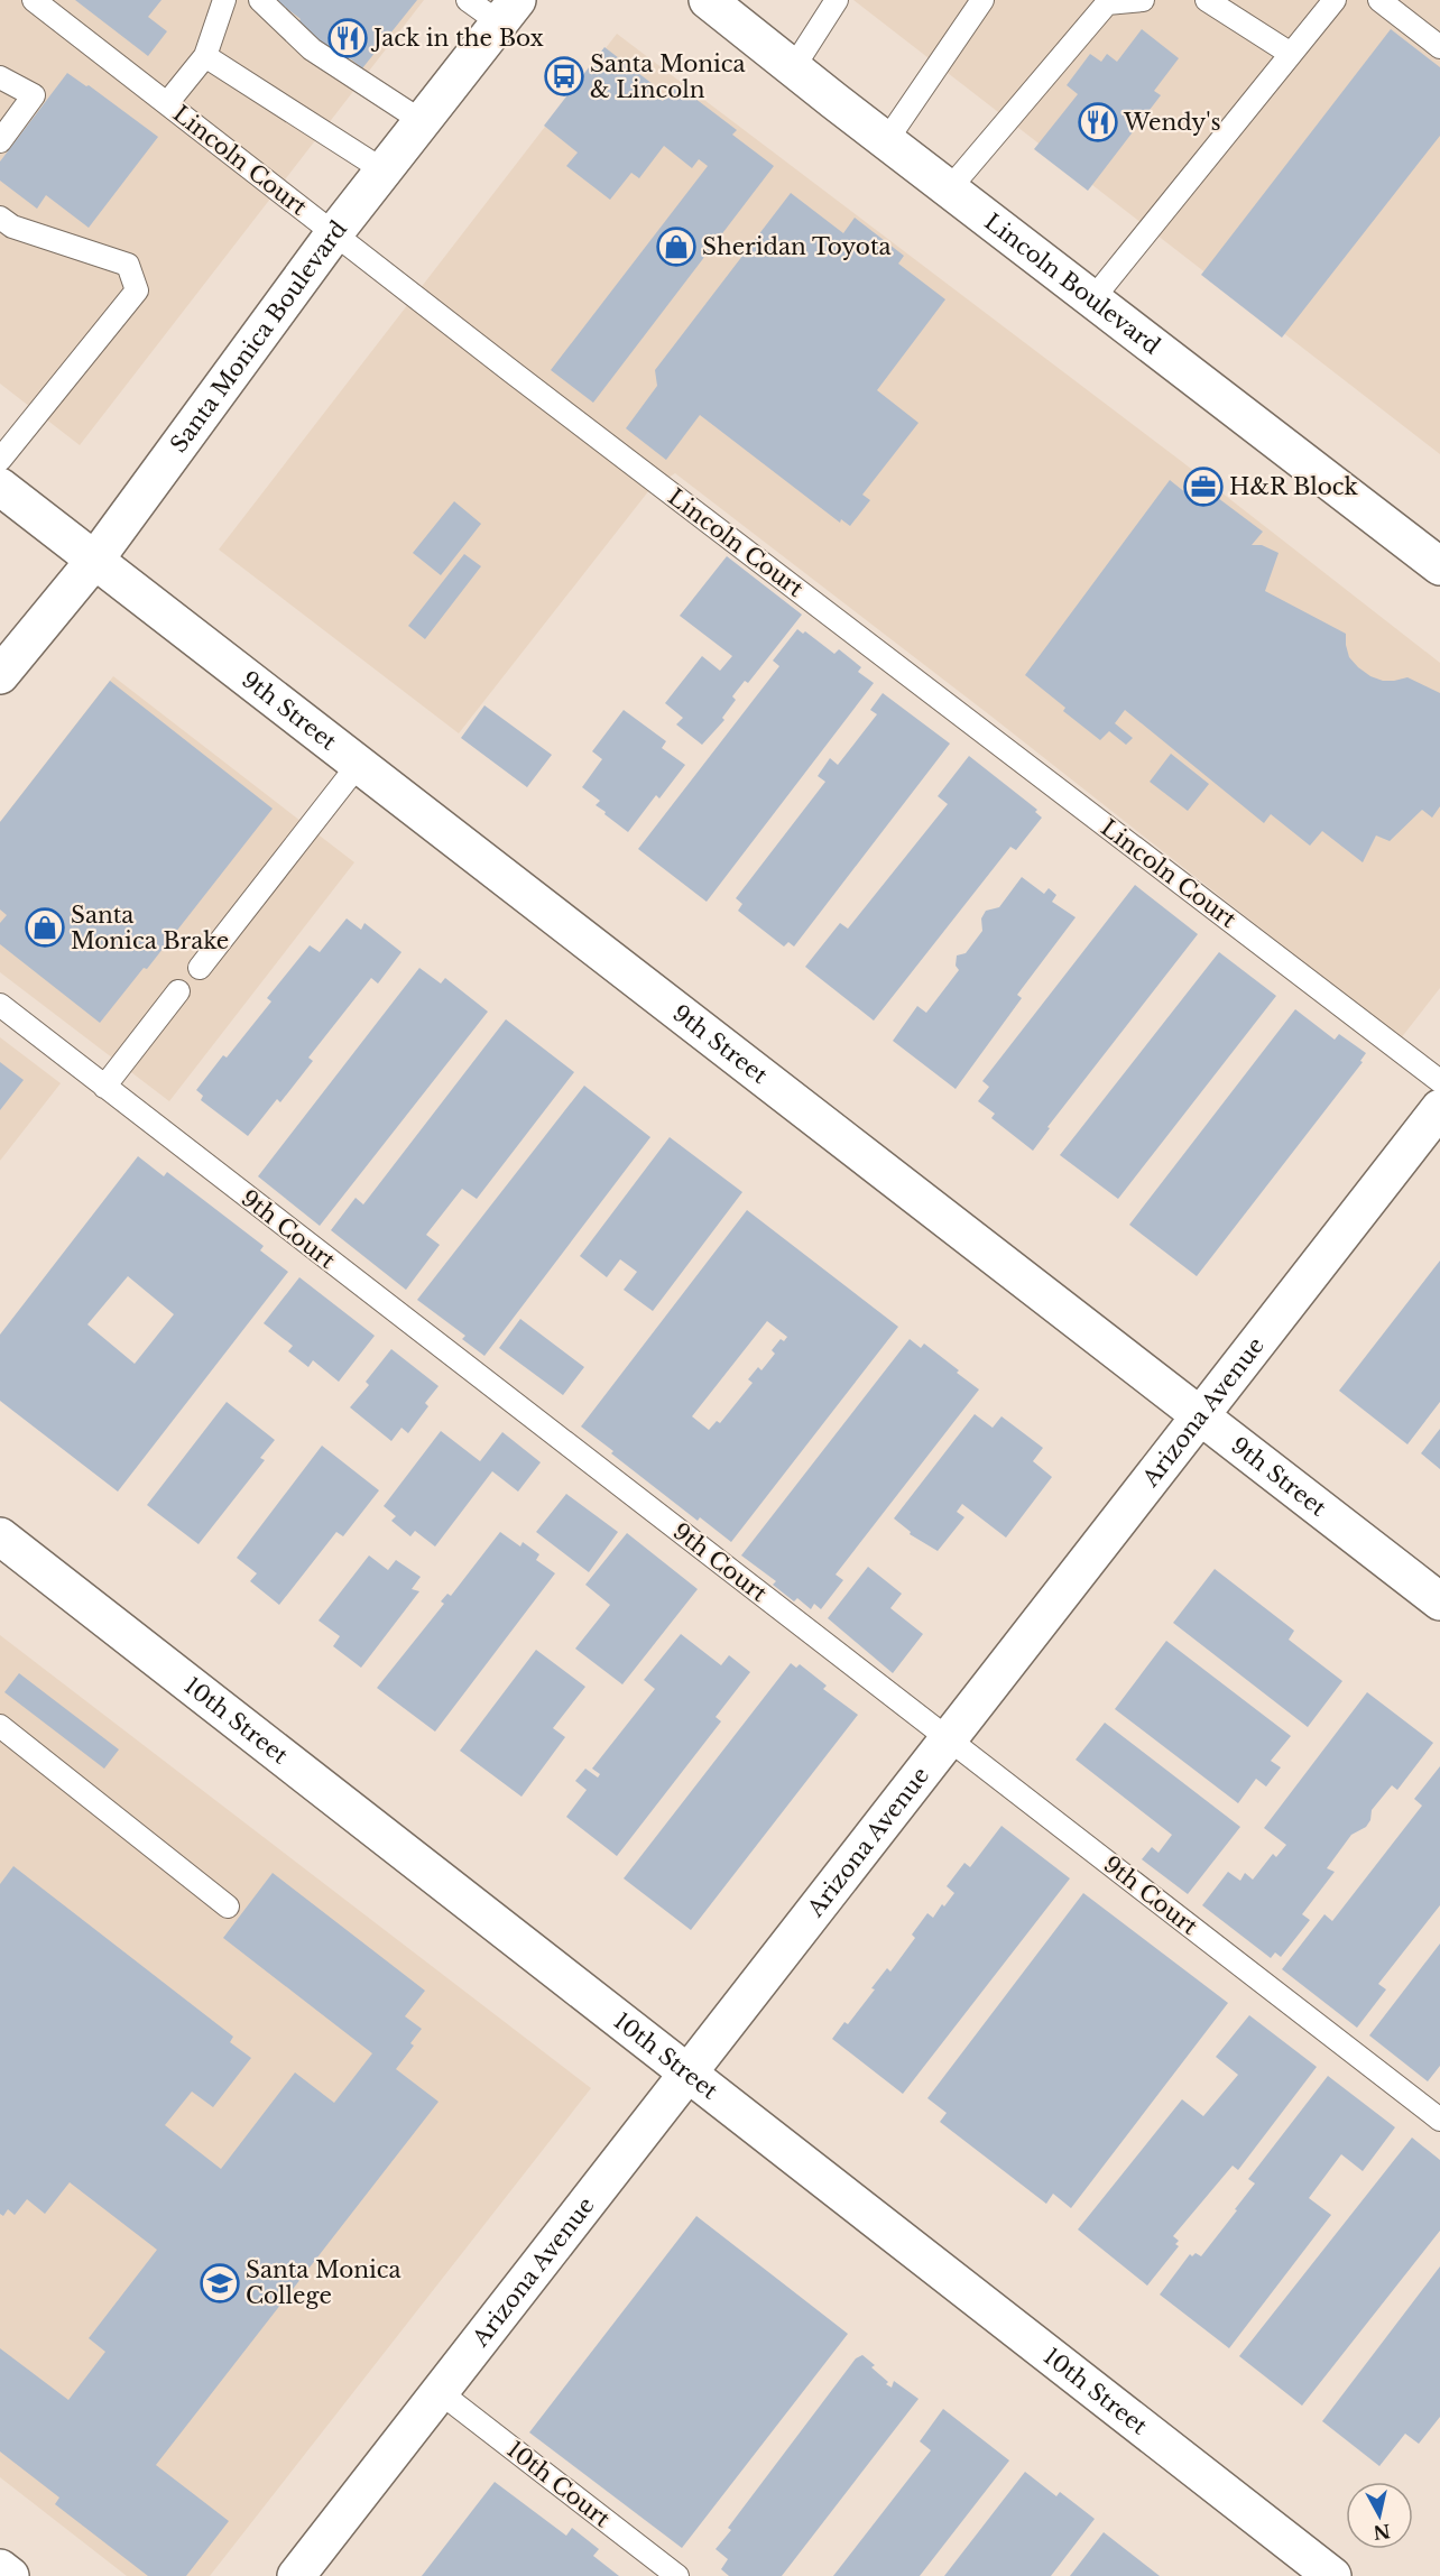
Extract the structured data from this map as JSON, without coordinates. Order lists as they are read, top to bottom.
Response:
{
  "streets": {
    "street": [
      "Lincoln Boulevard",
      "Santa Monica Boulevard",
      "9th Street",
      "Arizona Avenue",
      "10th Street"
    ],
    "lane": ["Lincoln Court", "9th Court", "10th Court"]
  },
  "crossings": [
    ["Lincoln Court", "Santa Monica Boulevard"],
    ["Santa Monica Boulevard", "9th Street"],
    ["9th Street", "Arizona Avenue"],
    ["9th Court", "Arizona Avenue"],
    ["Arizona Avenue", "10th Street"],
    ["Arizona Avenue", "10th Court"]
  ],
  "places": {
    "restaurant": ["Jack in the Box", "Wendy's"],
    "bus stop": ["Santa Monica & Lincoln"],
    "shop": ["Sheridan Toyota", "Santa Monica Brake"],
    "office": ["H&R Block"],
    "school or university": ["Santa Monica College"]
  },
  "north": "bottom"
}
